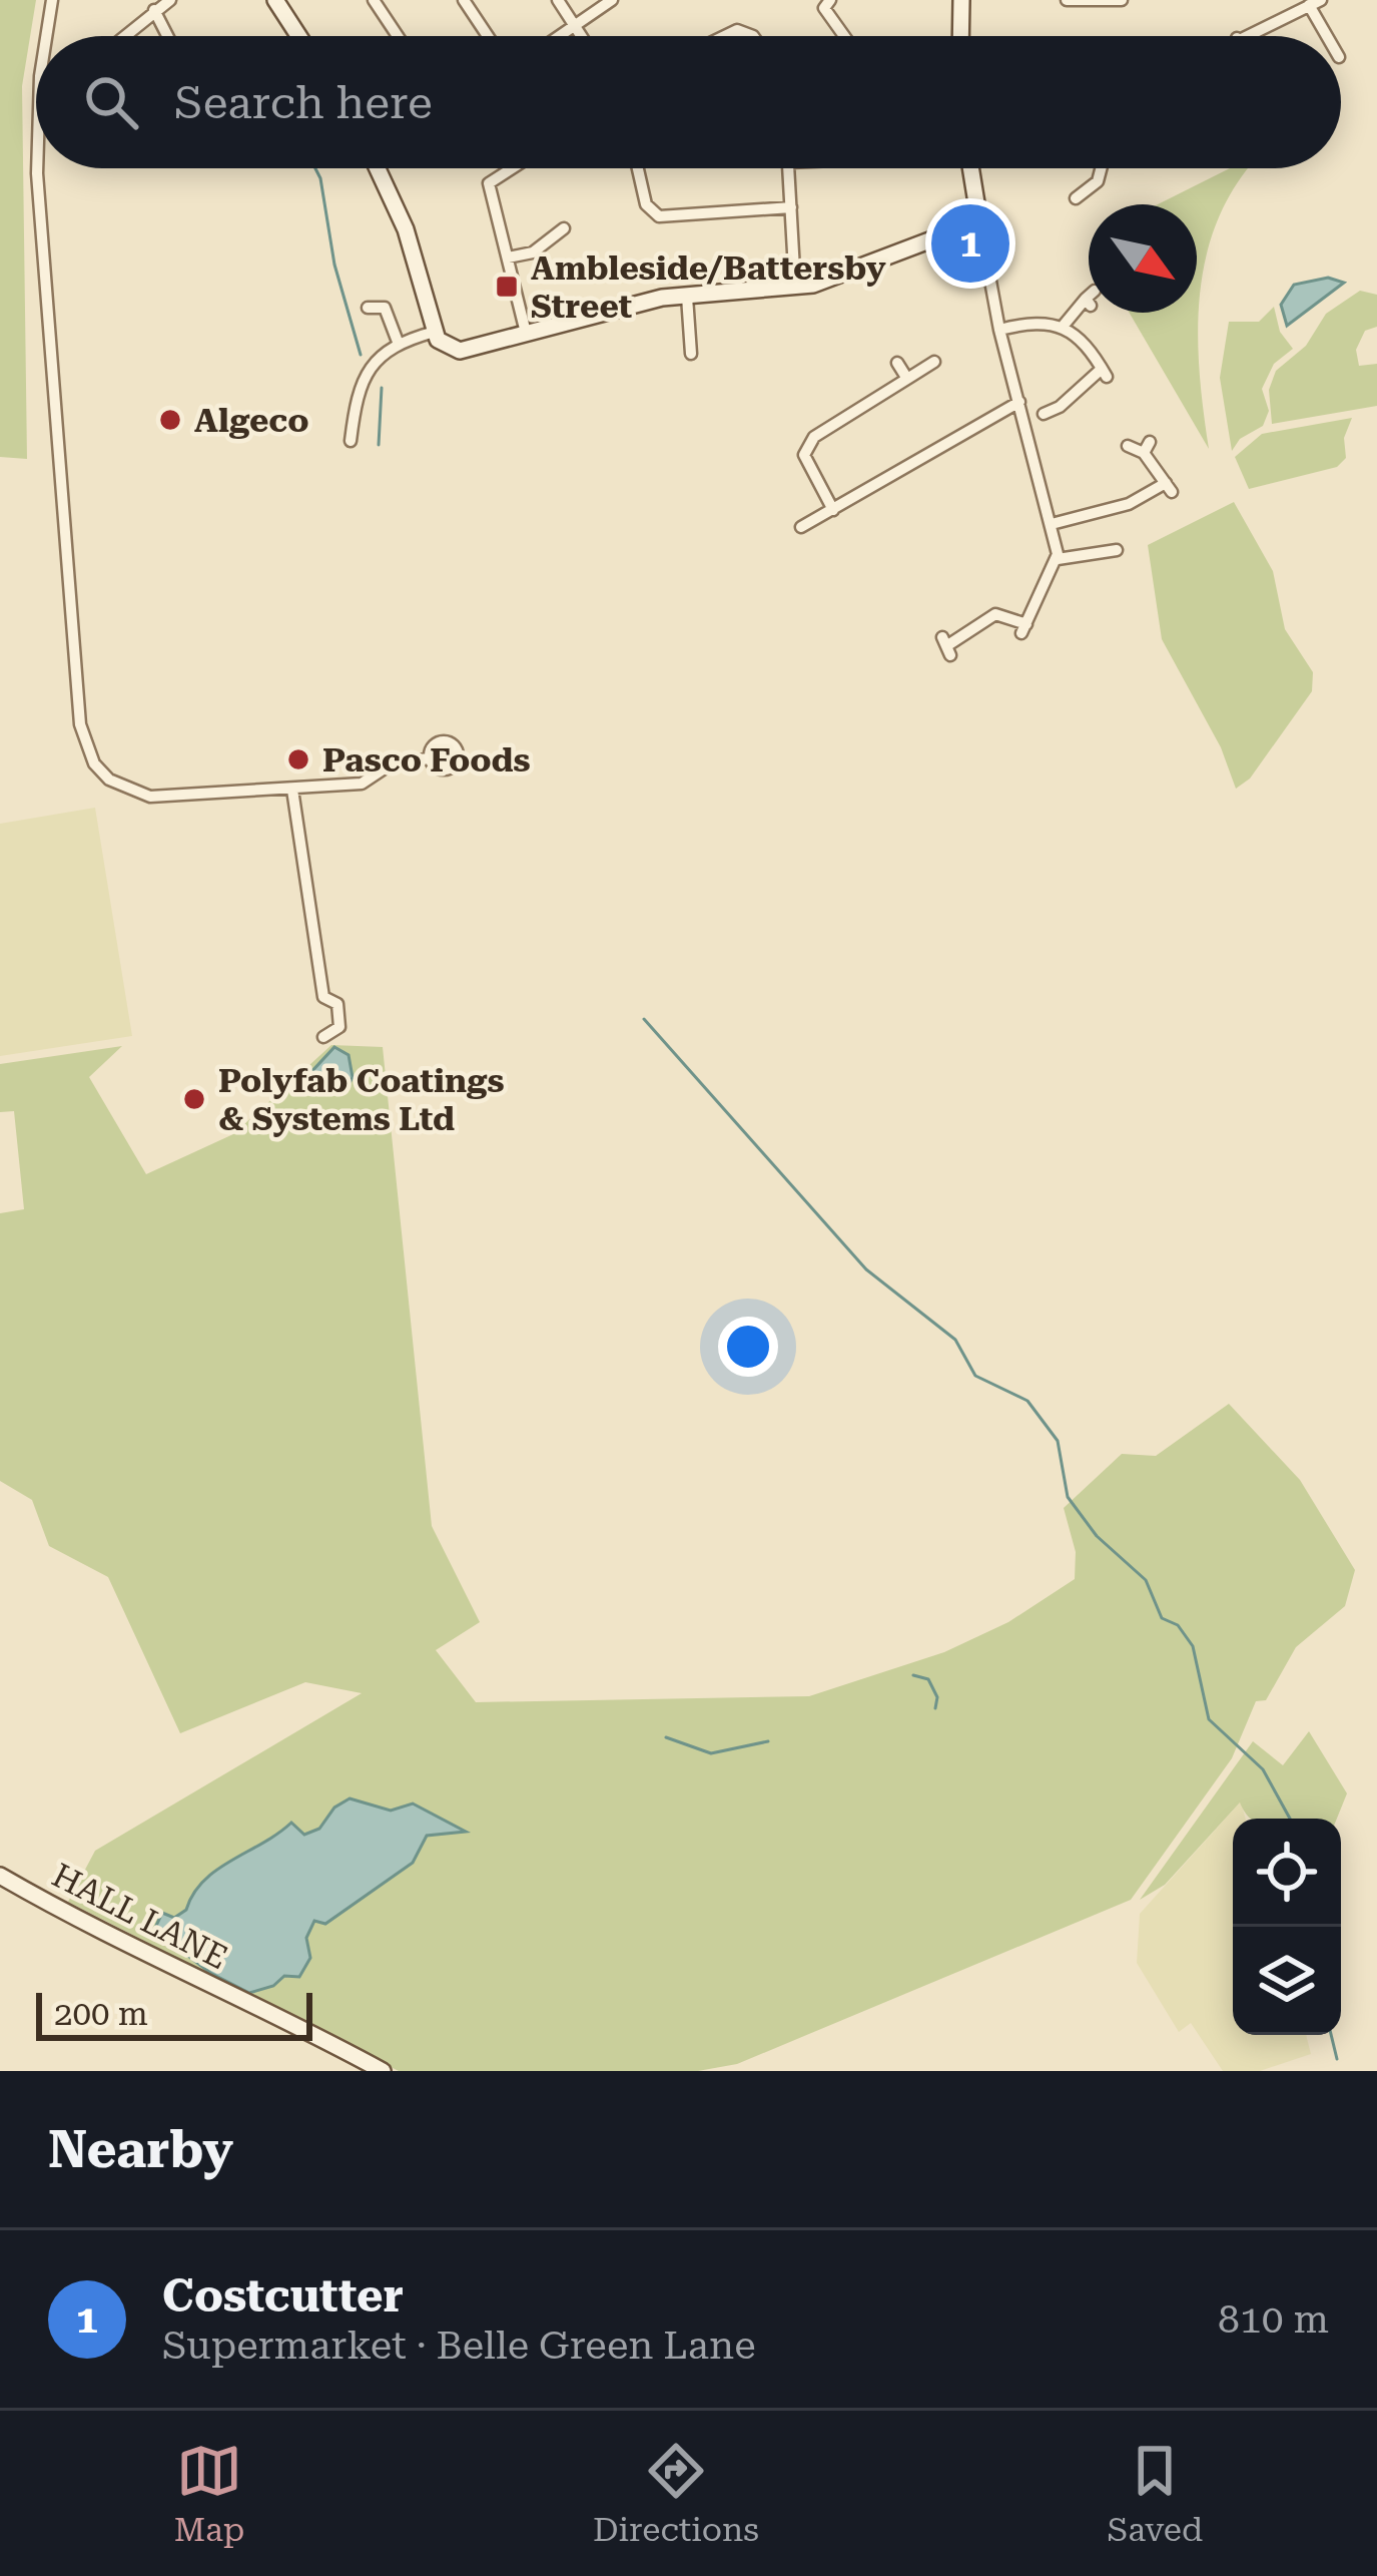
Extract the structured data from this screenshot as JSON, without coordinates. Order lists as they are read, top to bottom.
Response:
{
  "streets": {
    "street": ["HALL LANE"]
  },
  "places": {
    "transit": ["Ambleside/Battersby Street"],
    "other": ["Algeco", "Pasco Foods", "Polyfab Coatings & Systems Ltd"]
  },
  "scale_bar": "200 m",
  "north": "bottom right",
  "page": {
    "search": "Search here",
    "pins": "1",
    "scale": "200 m",
    "heading": "Nearby",
    "list": [
      {
        "mark": "1",
        "name": "Costcutter",
        "note": "Supermarket · Belle Green Lane",
        "value": "810 m"
      }
    ],
    "nav": ["Map", "Directions", "Saved"]
  }
}
